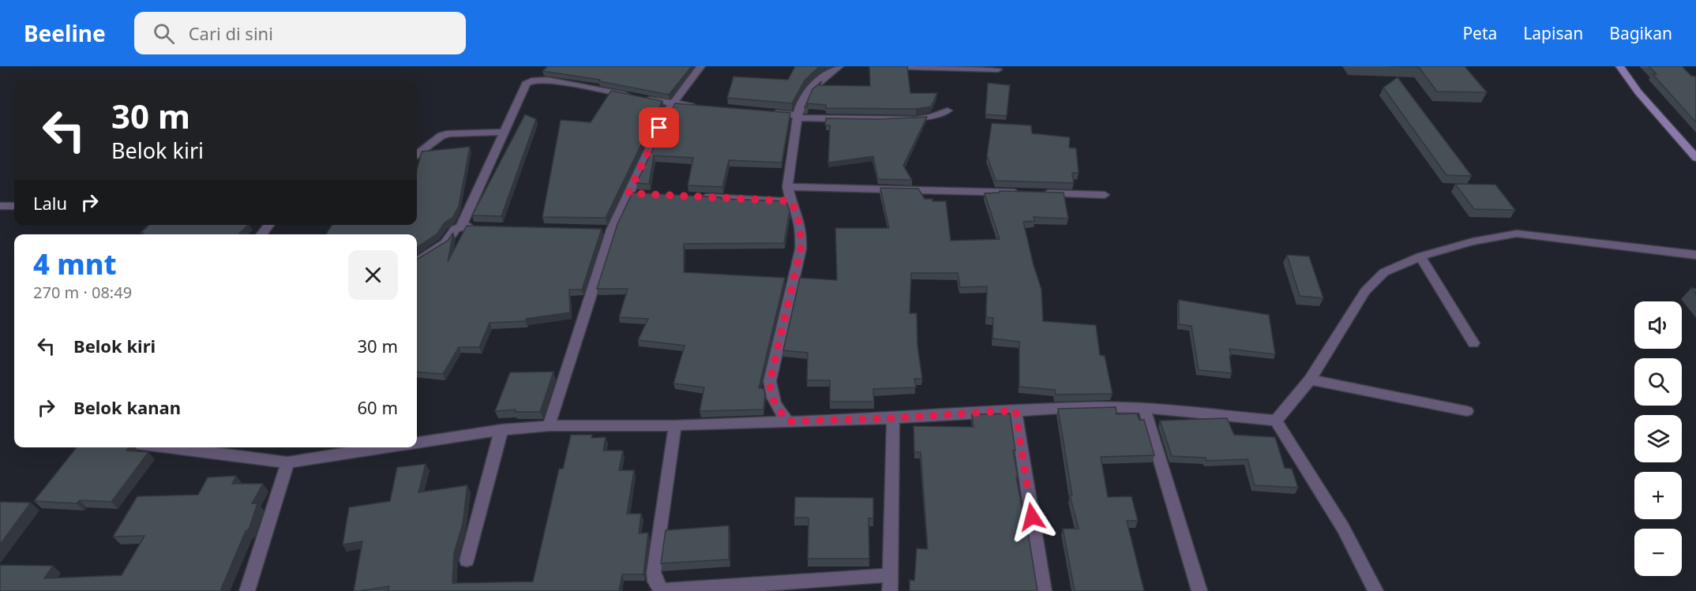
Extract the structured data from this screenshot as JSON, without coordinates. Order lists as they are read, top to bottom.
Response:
{
  "page": {
    "header": "Beeline",
    "search": "Cari di sini",
    "nav": ["Peta", "Lapisan", "Bagikan"],
    "turn": ["30 m", "Belok kiri"],
    "then": "Lalu",
    "heading": ["4 mnt", "270 m · 08:49"],
    "map_buttons": ["+", "−"],
    "list": [
      {
        "name": "Belok kiri",
        "value": "30 m"
      },
      {
        "name": "Belok kanan",
        "value": "60 m"
      }
    ]
  }
}
